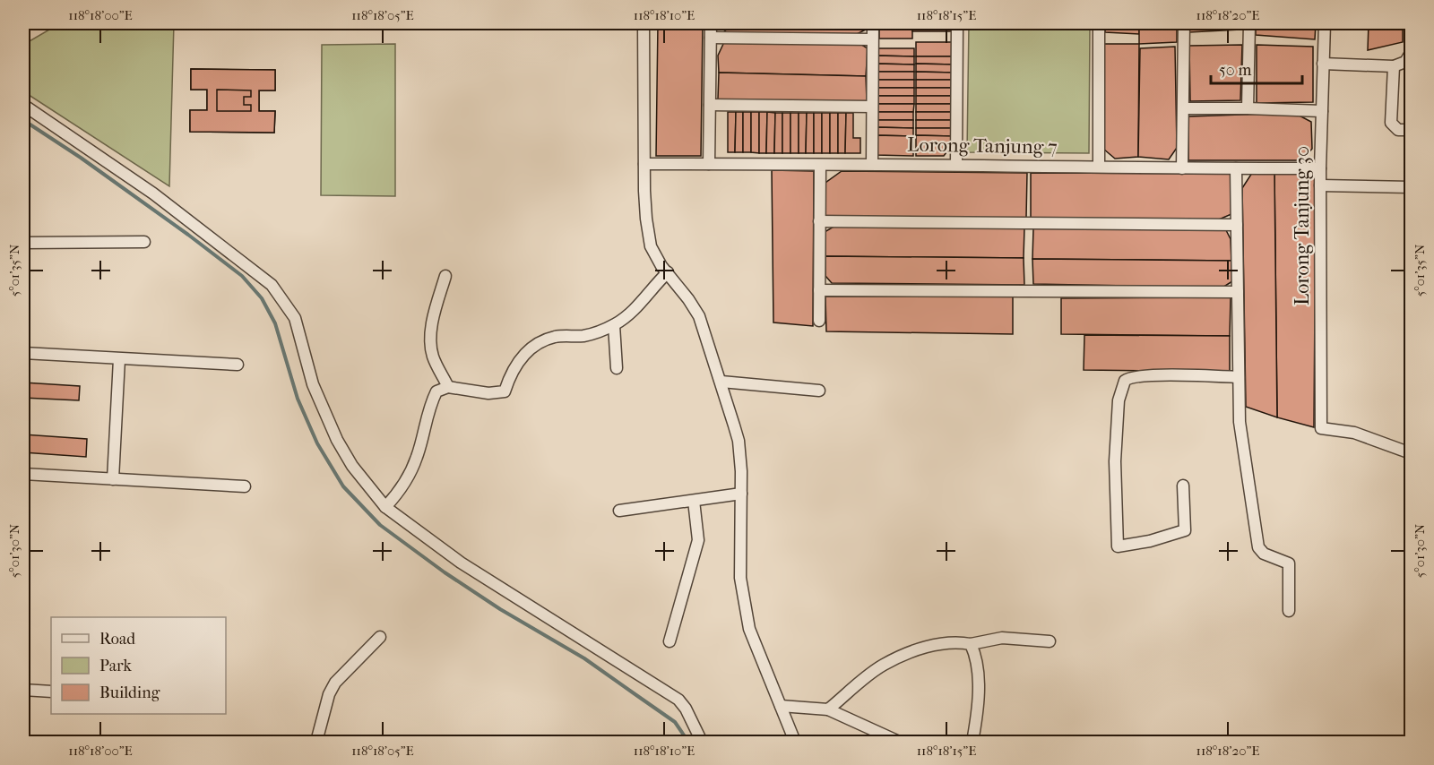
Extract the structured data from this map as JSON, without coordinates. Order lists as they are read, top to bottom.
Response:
{
  "streets": {
    "street": ["Lorong Tanjung 7", "Lorong Tanjung 30"]
  },
  "crossings": [
    ["Lorong Tanjung 7", "Lorong Tanjung 30"]
  ],
  "legend": ["Road", "Park", "Building"],
  "scale_bar": "50 m",
  "coordinates": [
    "118°18'00\"E",
    "118°18'05\"E",
    "118°18'10\"E",
    "118°18'15\"E",
    "118°18'20\"E",
    "5°01'35\"N",
    "5°01'30\"N"
  ]
}
